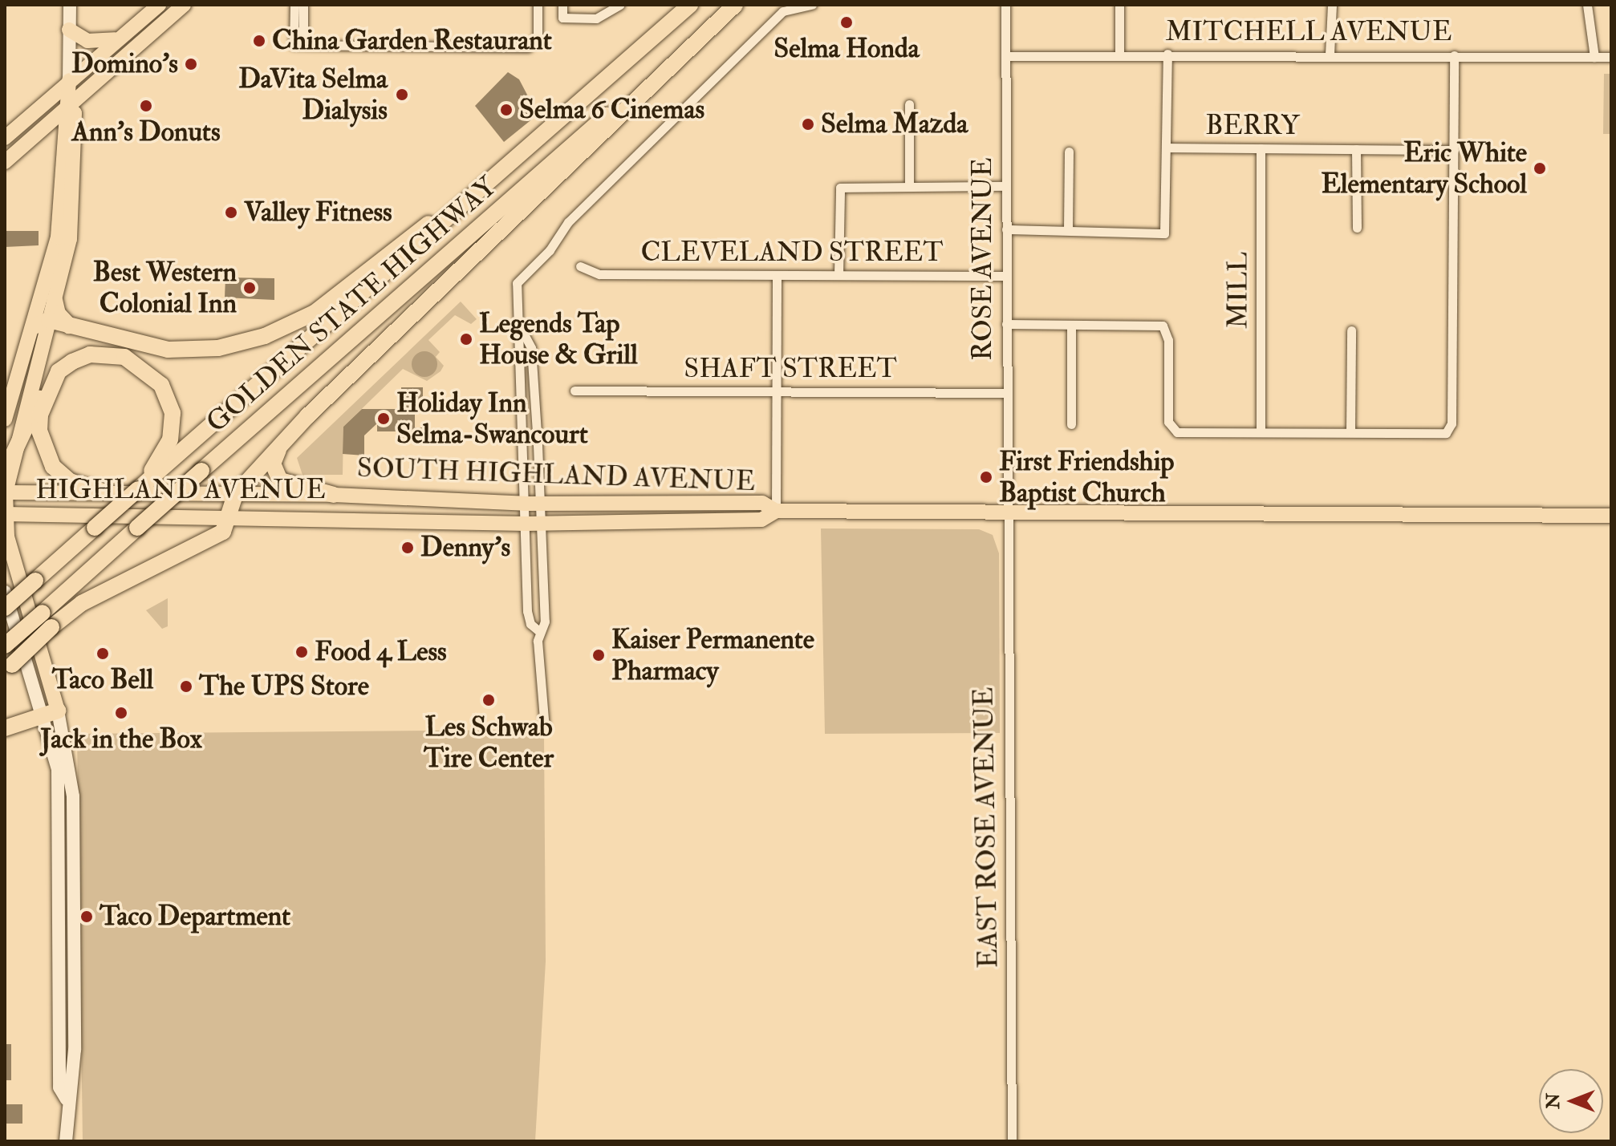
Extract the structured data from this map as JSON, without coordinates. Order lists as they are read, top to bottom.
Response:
{
  "streets": {
    "highway": ["GOLDEN STATE HIGHWAY"],
    "main road": ["SOUTH HIGHLAND AVENUE", "HIGHLAND AVENUE"],
    "street": [
      "MITCHELL AVENUE",
      "BERRY",
      "CLEVELAND STREET",
      "ROSE AVENUE",
      "MILL",
      "SHAFT STREET",
      "EAST ROSE AVENUE"
    ]
  },
  "crossings": [
    ["MITCHELL AVENUE", "ROSE AVENUE"],
    ["BERRY", "MILL"],
    ["CLEVELAND STREET", "ROSE AVENUE"],
    ["ROSE AVENUE", "SHAFT STREET"],
    ["ROSE AVENUE", "SOUTH HIGHLAND AVENUE"],
    ["ROSE AVENUE", "EAST ROSE AVENUE"],
    ["SOUTH HIGHLAND AVENUE", "HIGHLAND AVENUE"],
    ["SOUTH HIGHLAND AVENUE", "EAST ROSE AVENUE"]
  ],
  "places": [
    "Selma Honda",
    "China Garden Restaurant",
    "Domino's",
    "DaVita Selma Dialysis",
    "Ann's Donuts",
    "Selma 6 Cinemas",
    "Selma Mazda",
    "Eric White Elementary School",
    "Valley Fitness",
    "Best Western Colonial Inn",
    "Legends Tap House & Grill",
    "Holiday Inn Selma-Swancourt",
    "First Friendship Baptist Church",
    "Denny's",
    "Food 4 Less",
    "Taco Bell",
    "Kaiser Permanente Pharmacy",
    "The UPS Store",
    "Les Schwab Tire Center",
    "Jack in the Box",
    "Taco Department"
  ],
  "north": "left"
}
